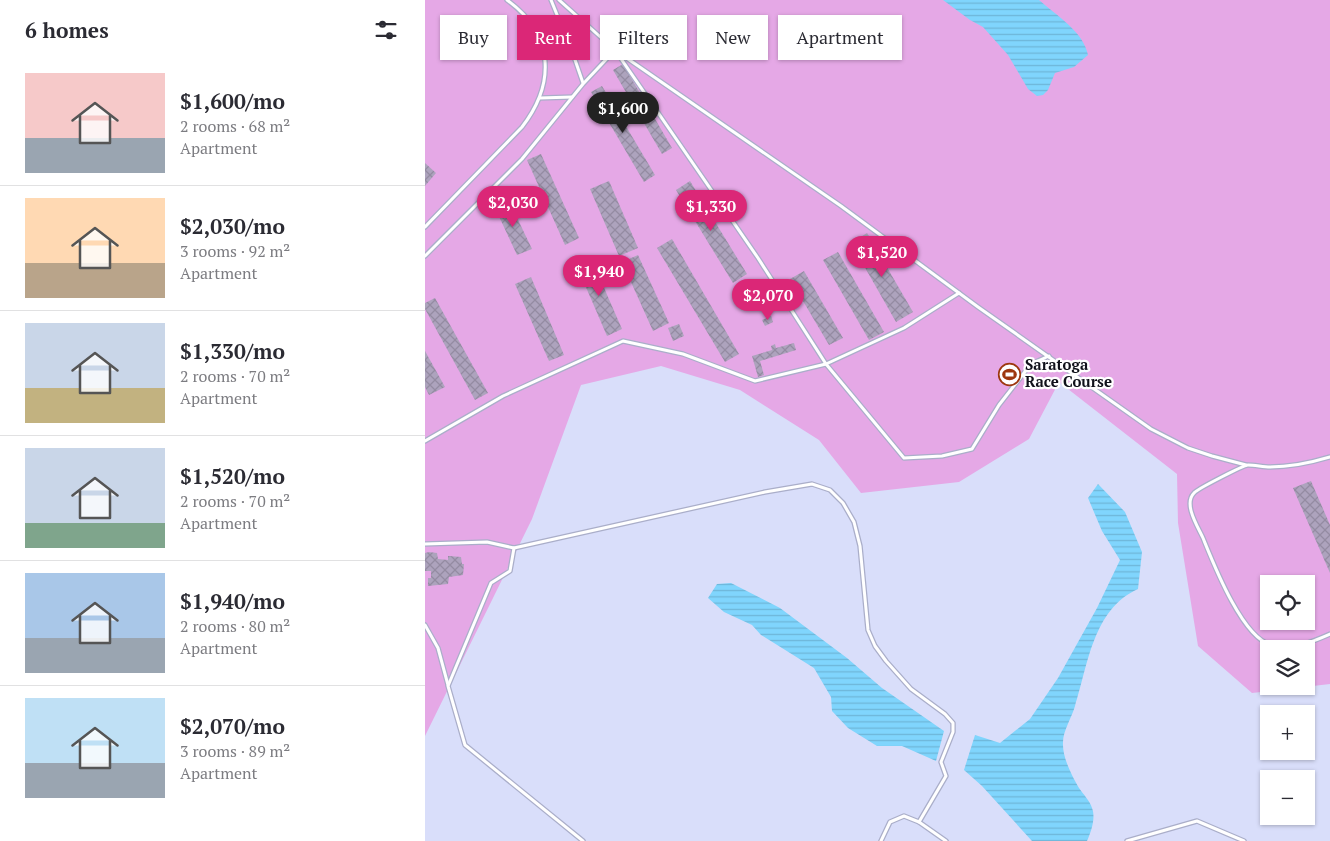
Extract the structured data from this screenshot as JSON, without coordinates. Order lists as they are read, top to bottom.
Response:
{
  "places": {
    "sports": ["Saratoga Race Course"]
  },
  "page": {
    "heading": "6 homes",
    "chip": [
      "Buy",
      "Rent",
      "Filters",
      "New",
      "Apartment"
    ],
    "list": [
      {
        "name": "$1,600/mo",
        "note": "2 rooms · 68 m² · Apartment"
      },
      {
        "name": "$2,030/mo",
        "note": "3 rooms · 92 m² · Apartment"
      },
      {
        "name": "$1,330/mo",
        "note": "2 rooms · 70 m² · Apartment"
      },
      {
        "name": "$1,520/mo",
        "note": "2 rooms · 70 m² · Apartment"
      },
      {
        "name": "$1,940/mo",
        "note": "2 rooms · 80 m² · Apartment"
      },
      {
        "name": "$2,070/mo",
        "note": "3 rooms · 89 m² · Apartment"
      }
    ],
    "price": [
      "$1,600",
      "$2,030",
      "$1,330",
      "$1,520",
      "$1,940",
      "$2,070"
    ],
    "map_buttons": ["+", "−"]
  }
}
